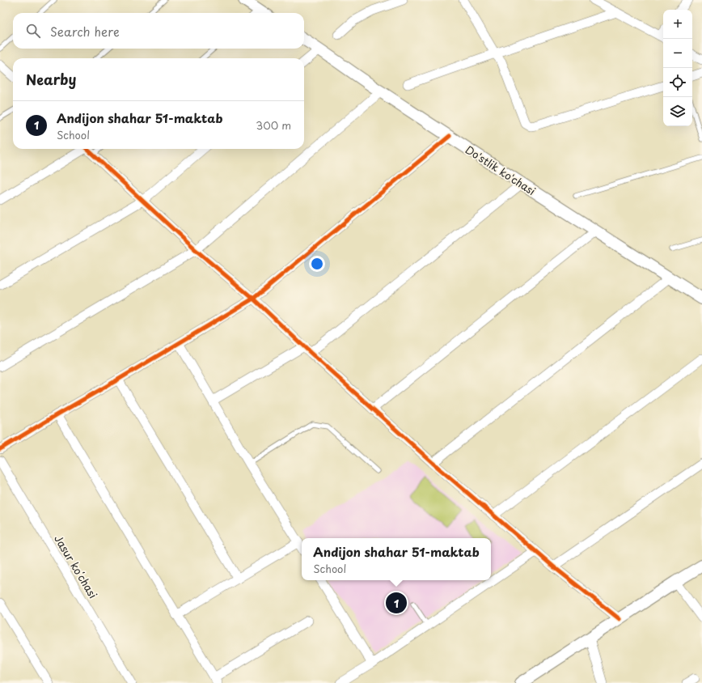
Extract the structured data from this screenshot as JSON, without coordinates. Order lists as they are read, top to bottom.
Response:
{
  "streets": {
    "street": ["Do'stlik ko'chasi", "Jasur koʻchasi"]
  },
  "page": {
    "map_buttons": ["+", "−"],
    "search": "Search here",
    "heading": "Nearby",
    "list": [
      {
        "mark": "1",
        "name": "Andijon shahar 51-maktab",
        "note": "School",
        "value": "300 m"
      }
    ],
    "popup": ["Andijon shahar 51-maktab", "School"],
    "pins": "1"
  }
}
